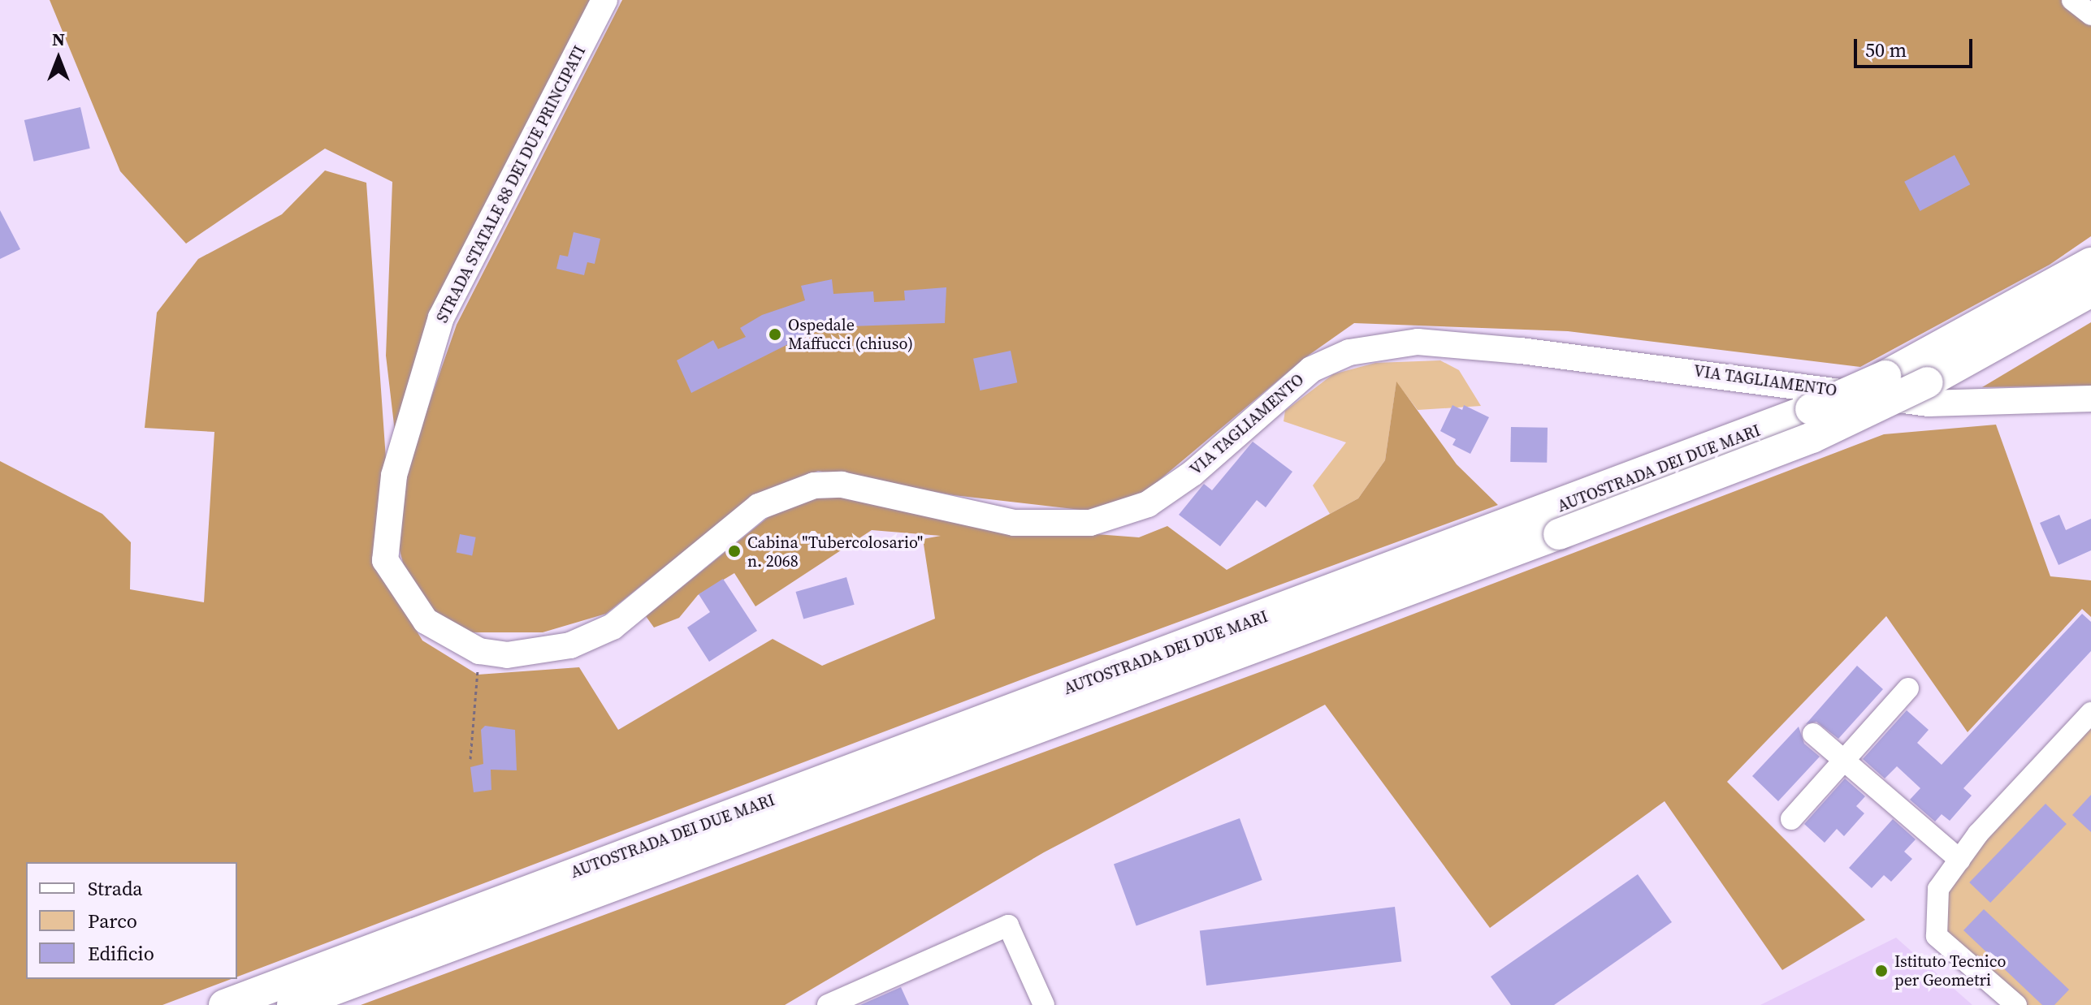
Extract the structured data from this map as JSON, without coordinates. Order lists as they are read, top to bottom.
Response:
{
  "streets": {
    "highway": ["AUTOSTRADA DEI DUE MARI"],
    "main road": ["STRADA STATALE 88 DEI DUE PRINCIPATI", "VIA TAGLIAMENTO"]
  },
  "crossings": [
    ["STRADA STATALE 88 DEI DUE PRINCIPATI", "VIA TAGLIAMENTO"]
  ],
  "places": ["Ospedale Maffucci (chiuso)", "Cabina \"Tubercolosario\" n. 2068", "Istituto Tecnico per Geometri"],
  "legend": ["Strada", "Parco", "Edificio"],
  "scale_bar": "50 m",
  "north": "top"
}
